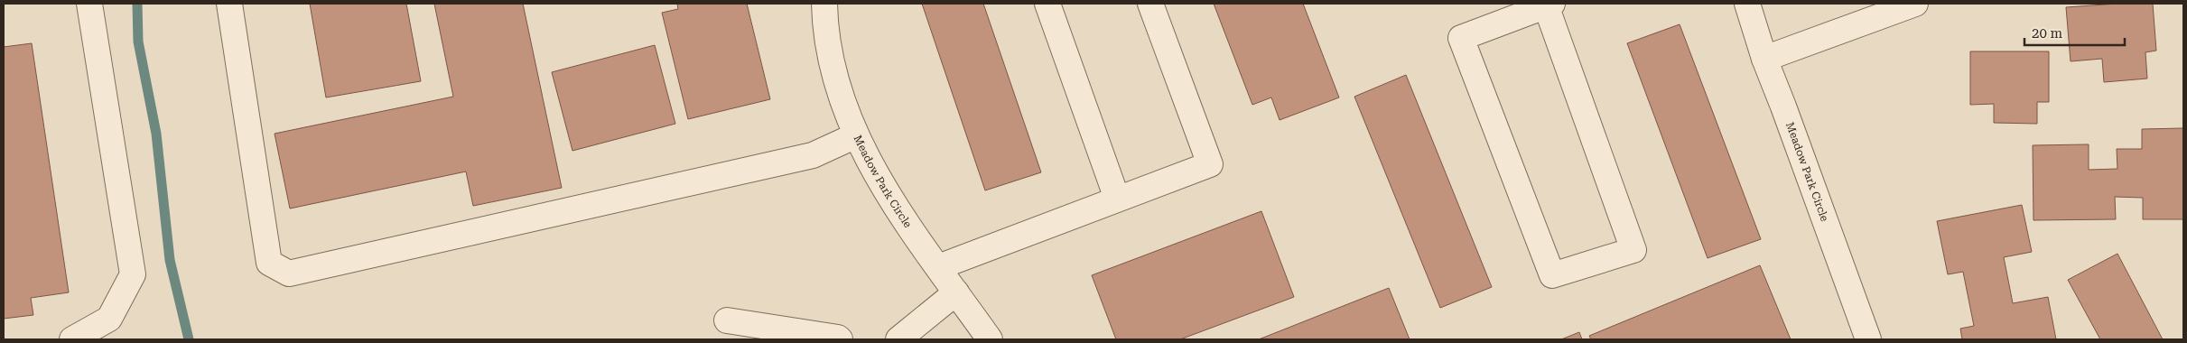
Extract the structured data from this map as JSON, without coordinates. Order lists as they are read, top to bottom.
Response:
{
  "streets": {
    "street": ["Meadow Park Circle"]
  },
  "scale_bar": "20 m"
}
